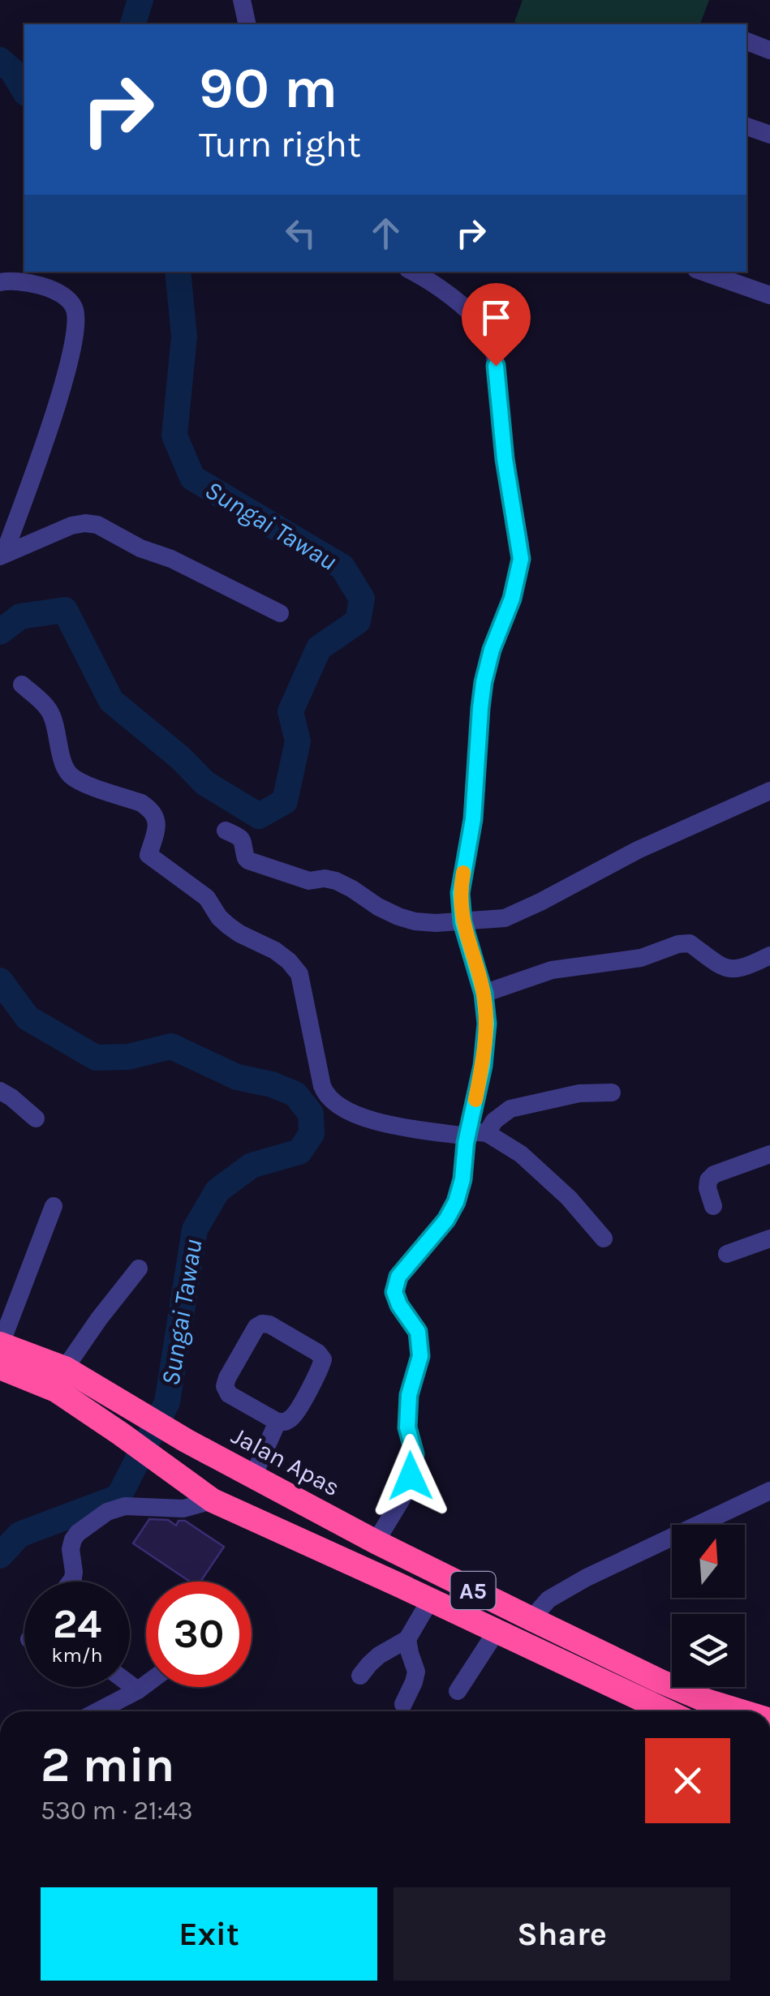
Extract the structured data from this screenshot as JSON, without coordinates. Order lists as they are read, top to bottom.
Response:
{
  "streets": {
    "highway": ["Jalan Apas", "A5"]
  },
  "water": ["Sungai Tawau"],
  "north": "top",
  "page": {
    "turn": ["90 m", "Turn right"],
    "speed": "24 km/h",
    "limit": "30",
    "heading": ["2 min", "530 m · 21:43"],
    "buttons": ["Exit", "Share"]
  }
}
